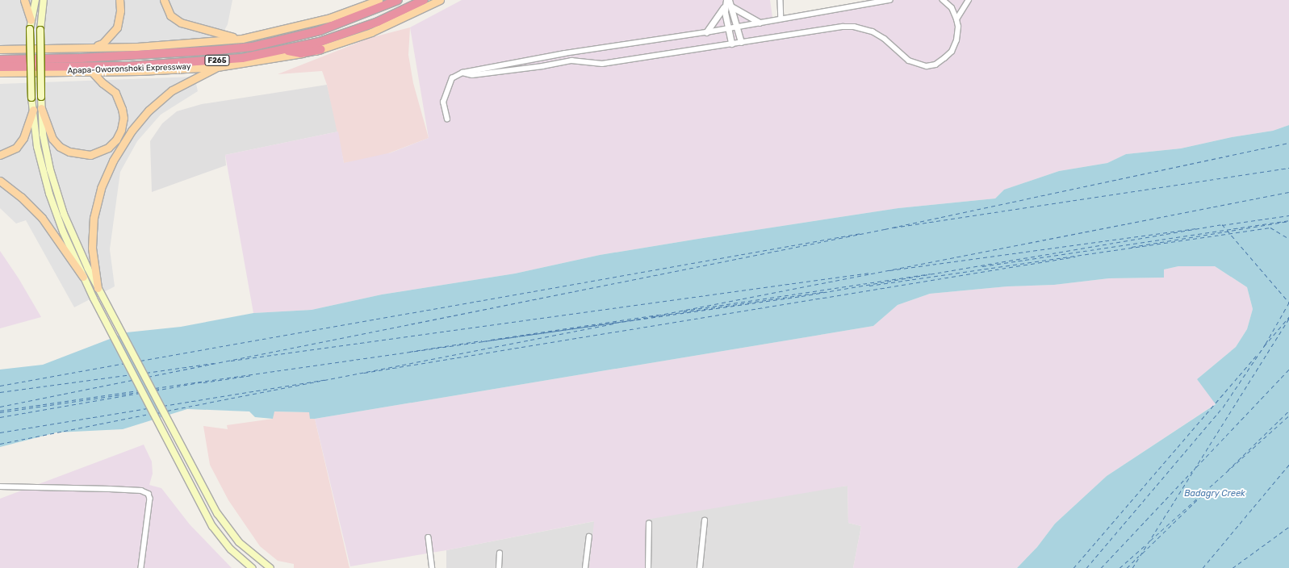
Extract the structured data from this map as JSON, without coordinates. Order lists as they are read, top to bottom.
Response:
{
  "streets": {
    "highway": ["F265", "Apapa-Oworonshoki Expressway"]
  },
  "water": ["Badagry Creek"]
}
